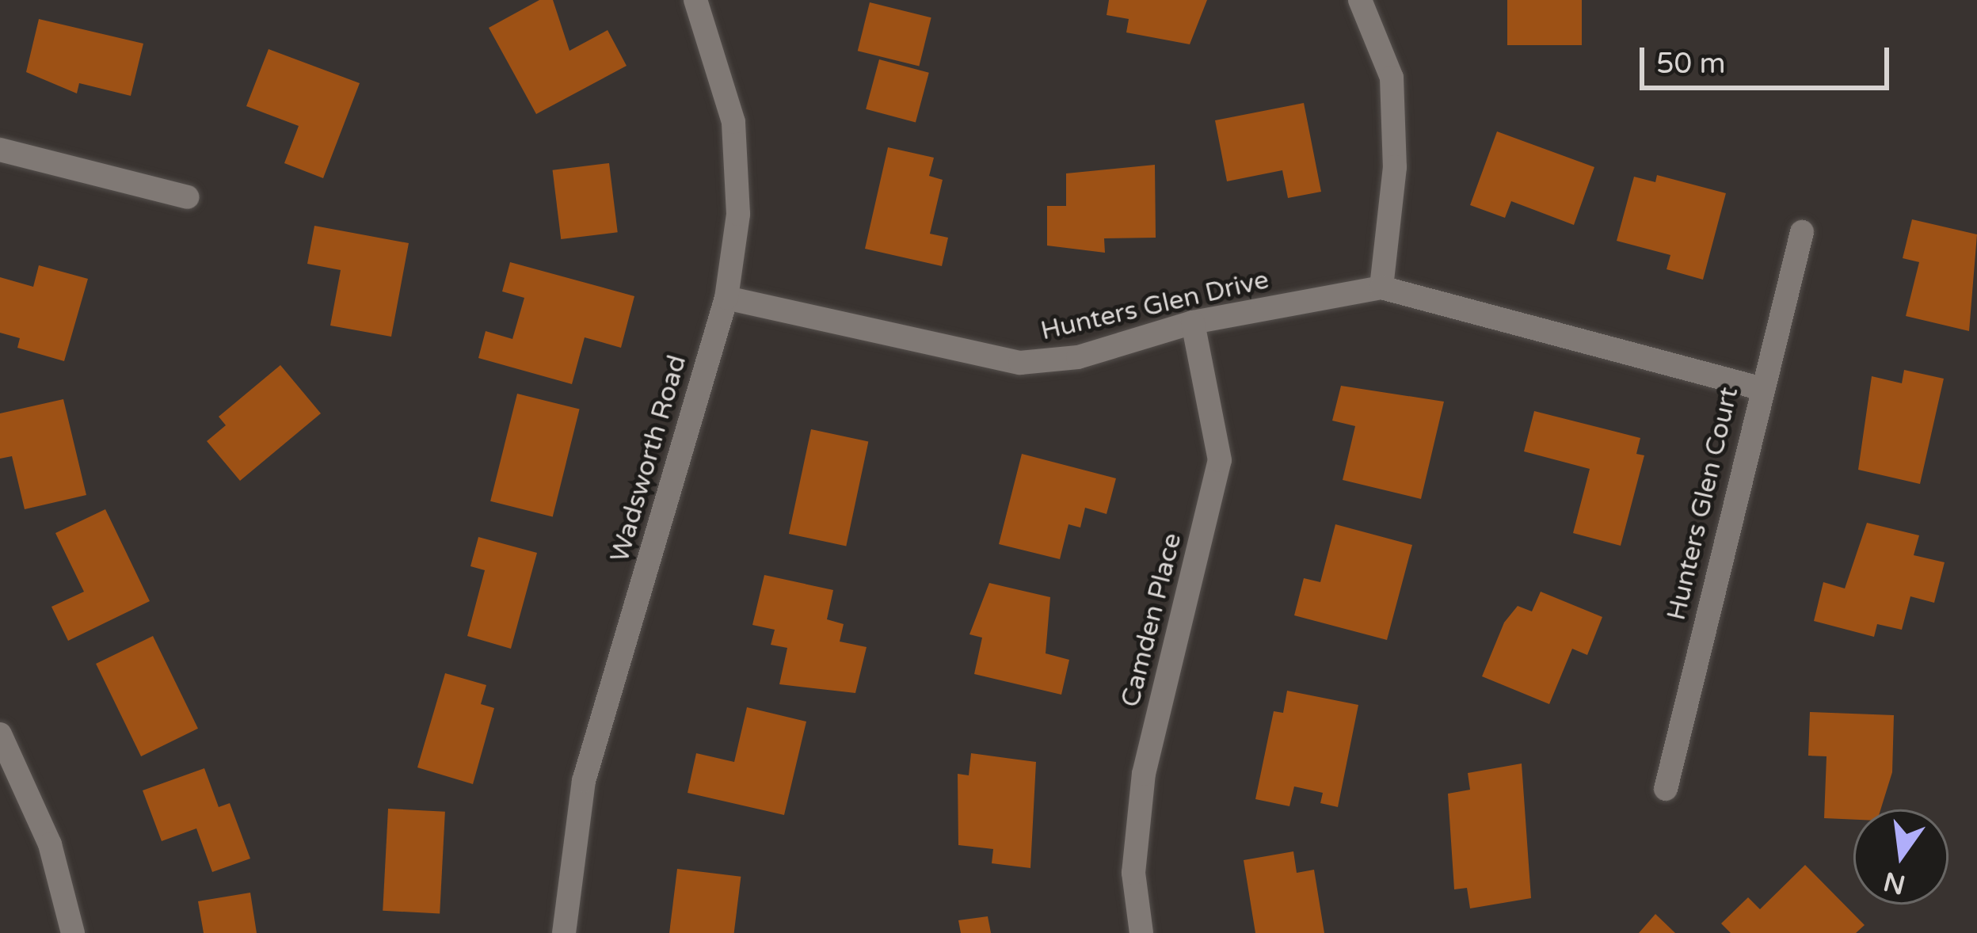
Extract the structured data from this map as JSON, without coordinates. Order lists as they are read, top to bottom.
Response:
{
  "streets": {
    "street": [
      "Hunters Glen Drive",
      "Wadsworth Road",
      "Hunters Glen Court",
      "Camden Place"
    ]
  },
  "crossings": [
    ["Hunters Glen Drive", "Wadsworth Road"],
    ["Hunters Glen Drive", "Hunters Glen Court"],
    ["Hunters Glen Drive", "Camden Place"]
  ],
  "scale_bar": "50 m",
  "north": "bottom"
}
